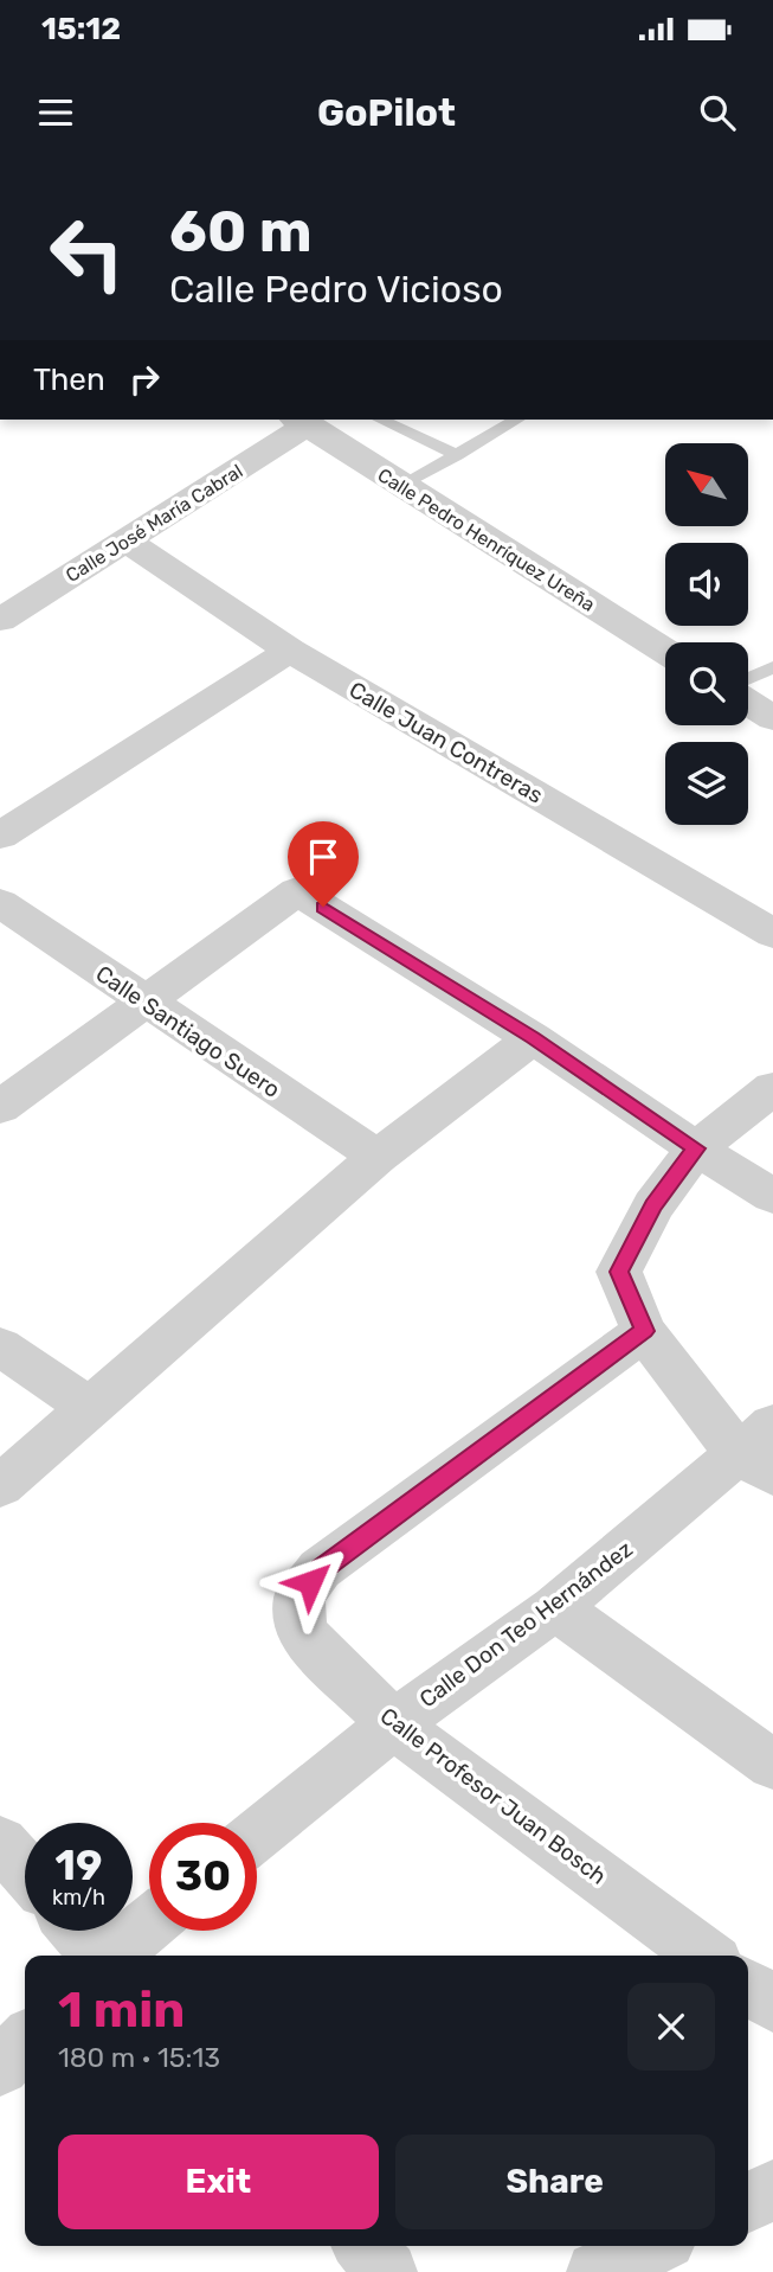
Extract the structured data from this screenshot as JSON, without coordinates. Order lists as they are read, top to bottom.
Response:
{
  "streets": {
    "street": [
      "Calle José María Cabral",
      "Calle Pedro Henríquez Ureña",
      "Calle Juan Contreras",
      "Calle Santiago Suero",
      "Calle Don Teo Hernández",
      "Calle Profesor Juan Bosch"
    ]
  },
  "crossings": [
    ["Calle José María Cabral", "Calle Pedro Henríquez Ureña"],
    ["Calle José María Cabral", "Calle Juan Contreras"],
    ["Calle Don Teo Hernández", "Calle Profesor Juan Bosch"]
  ],
  "north": "top left",
  "page": {
    "status": "15:12",
    "header": "GoPilot",
    "turn": ["60 m", "Calle Pedro Vicioso"],
    "then": "Then",
    "speed": "19 km/h",
    "limit": "30",
    "heading": ["1 min", "180 m · 15:13"],
    "buttons": ["Exit", "Share"]
  }
}
